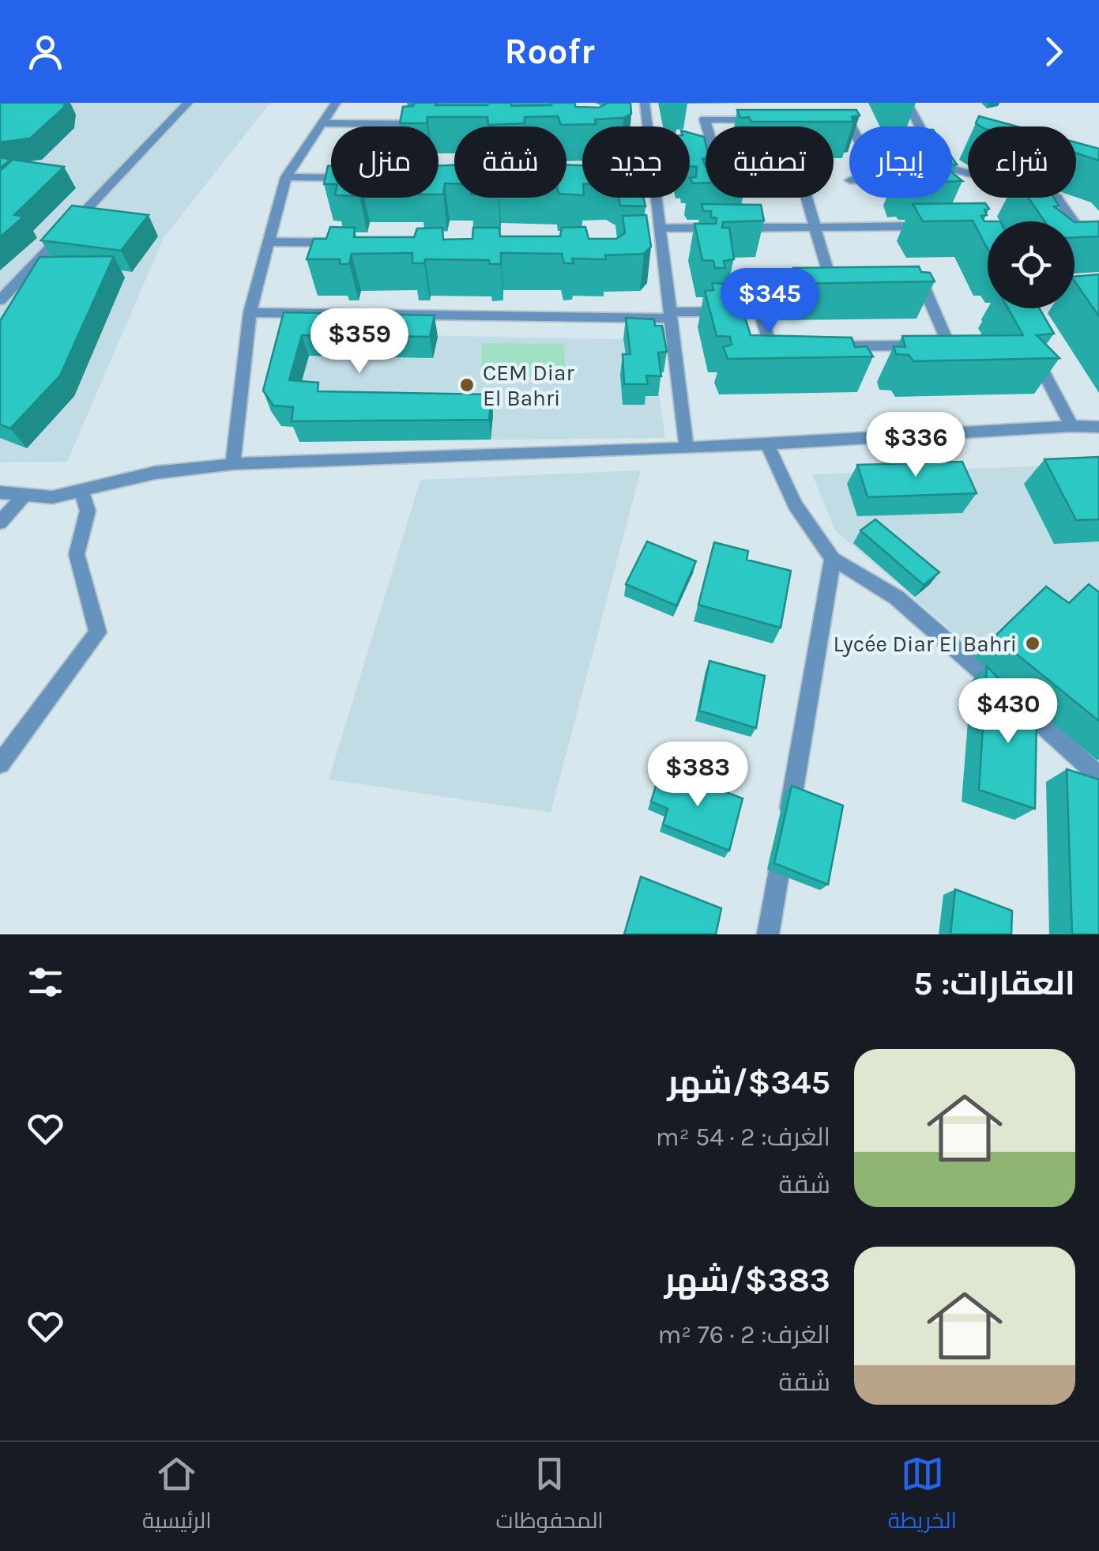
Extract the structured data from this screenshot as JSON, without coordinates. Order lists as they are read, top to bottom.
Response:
{
  "places": ["CEM Diar El Bahri", "Lycée Diar El Bahri"],
  "page": {
    "header": "Roofr",
    "chip": [
      "شراء",
      "إيجار",
      "تصفية",
      "جديد",
      "شقة",
      "منزل"
    ],
    "price": [
      "$345",
      "$359",
      "$336",
      "$430",
      "$383"
    ],
    "heading": "العقارات: 5",
    "list": [
      {
        "name": "$345/شهر",
        "note": "الغرف: 2 · 54 m² · شقة"
      },
      {
        "name": "$383/شهر",
        "note": "الغرف: 2 · 76 m² · شقة"
      }
    ],
    "tabs": ["الخريطة", "المحفوظات", "الرئيسية"]
  }
}
